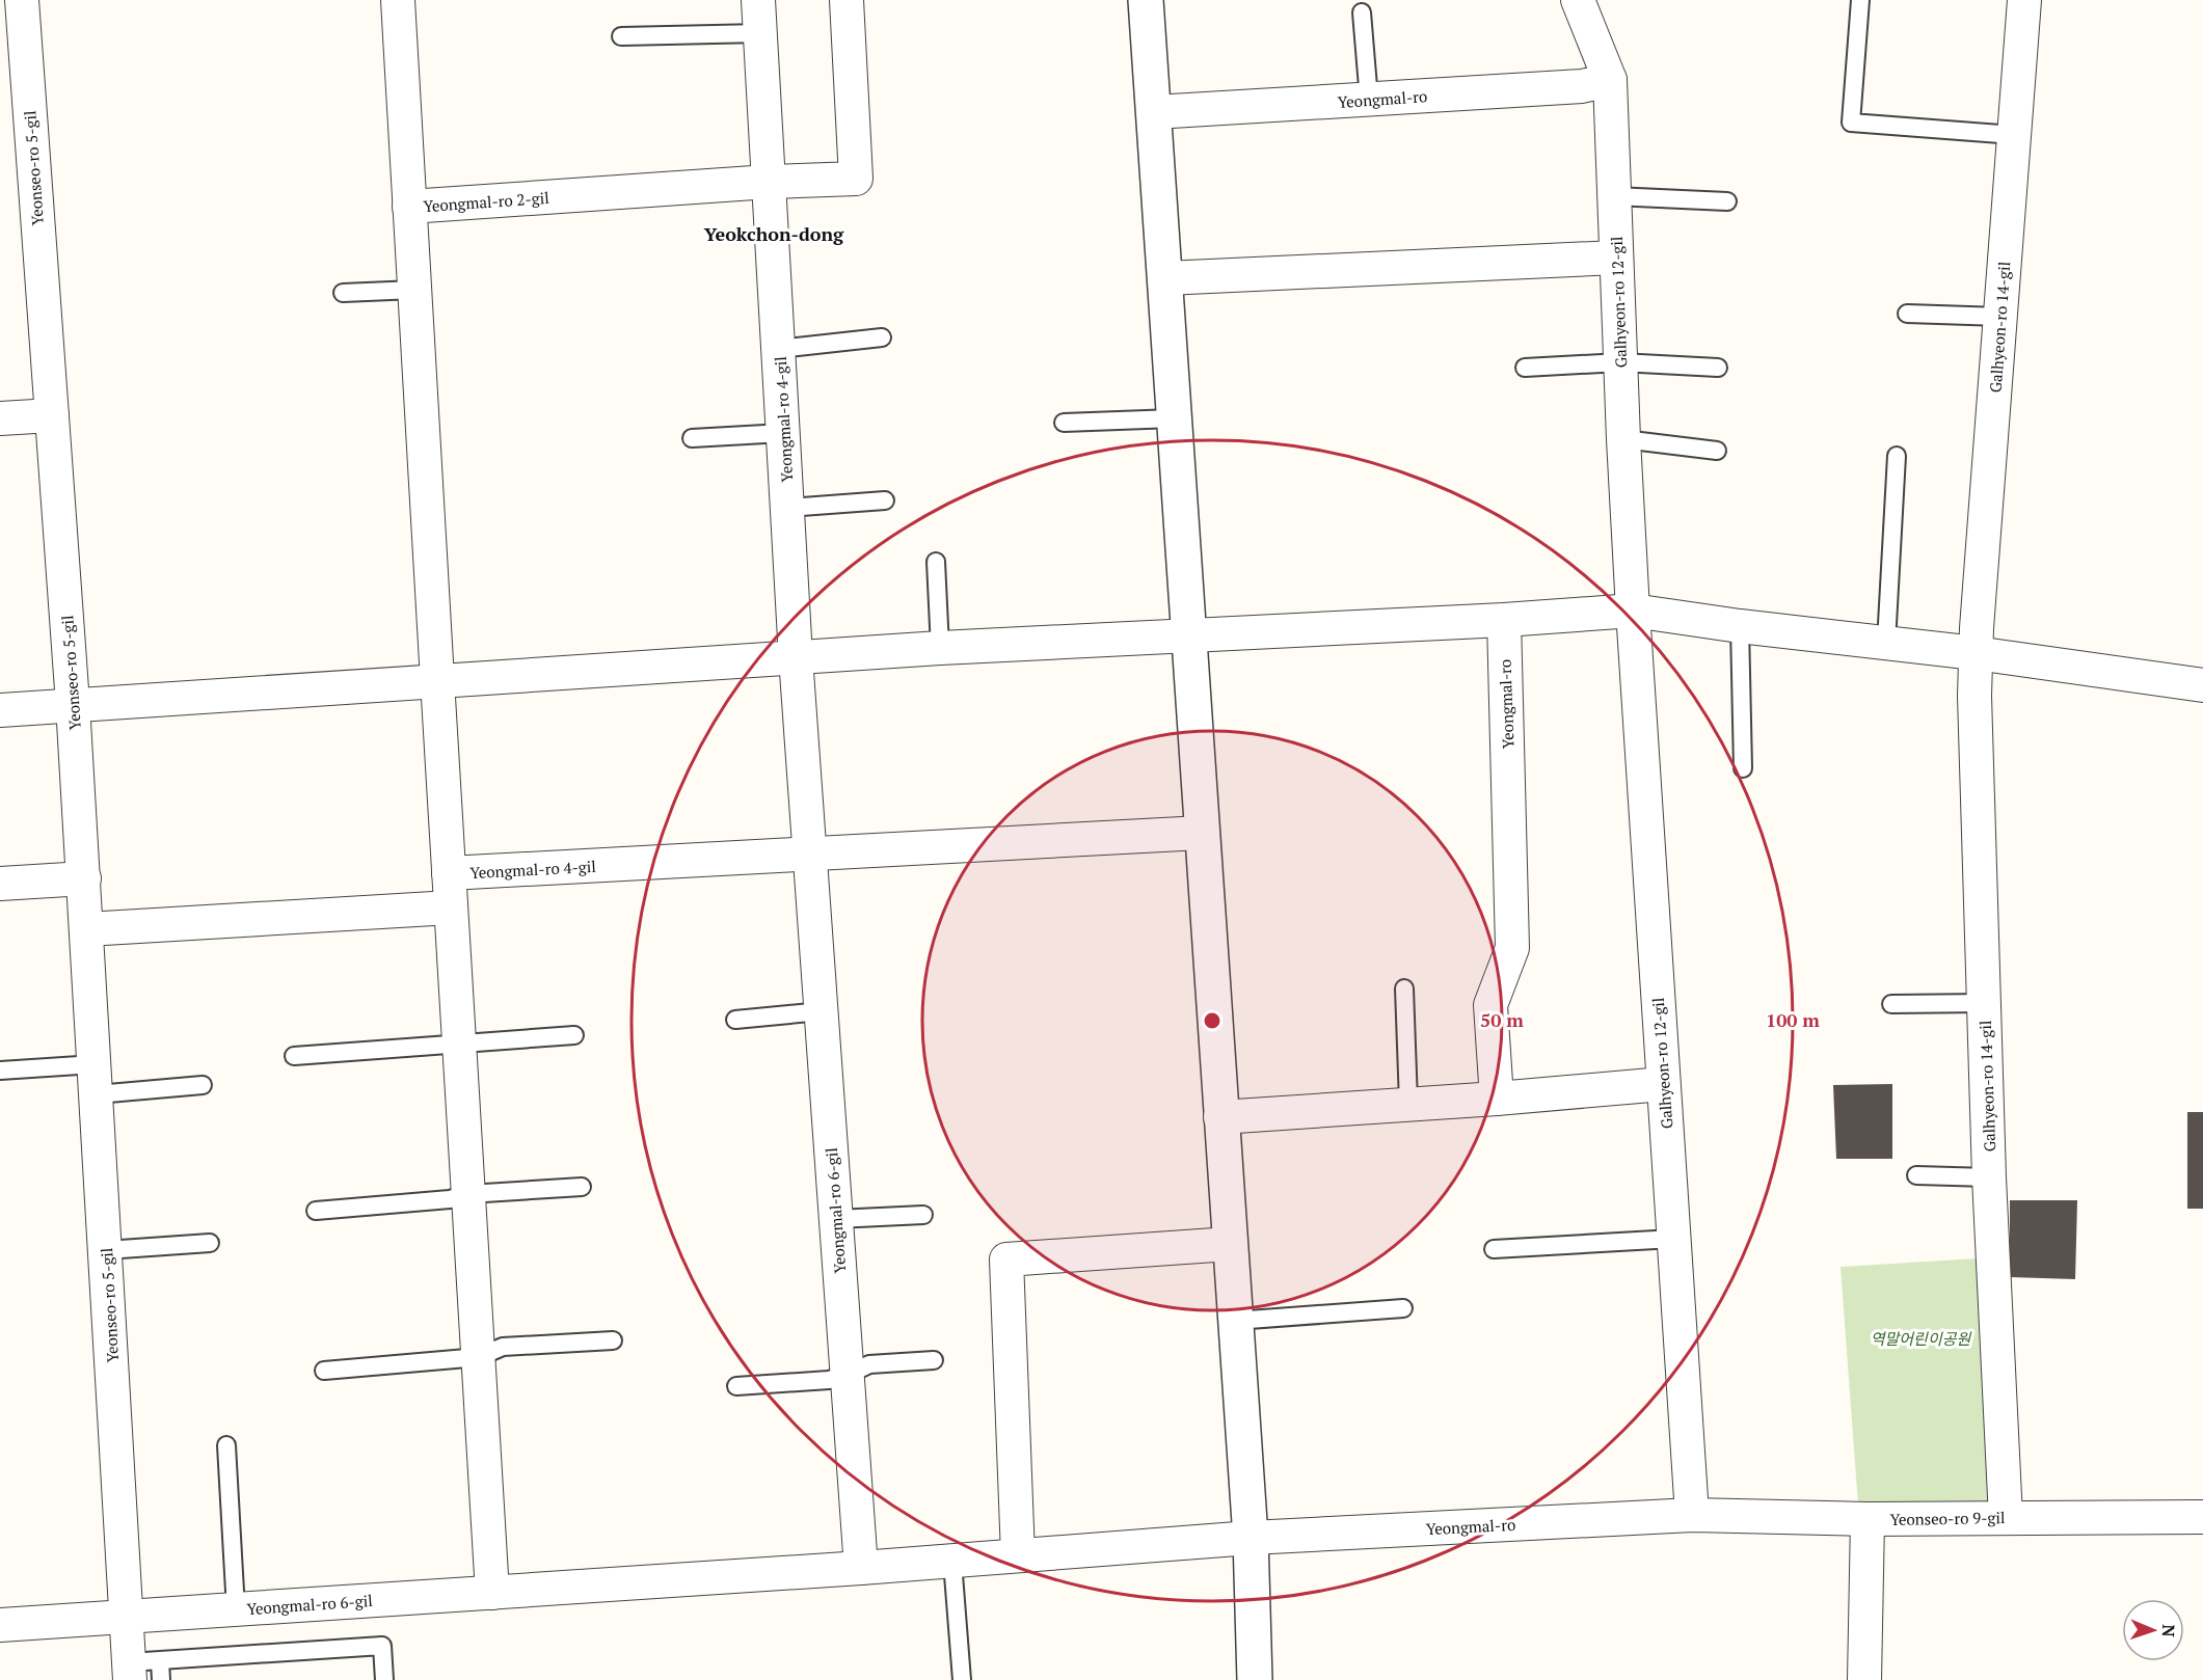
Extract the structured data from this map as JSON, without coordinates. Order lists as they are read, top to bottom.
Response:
{
  "streets": {
    "street": [
      "Yeongmal-ro",
      "Yeonseo-ro 5-gil",
      "Yeongmal-ro 2-gil",
      "Galhyeon-ro 12-gil",
      "Galhyeon-ro 14-gil",
      "Yeongmal-ro 4-gil",
      "Yeongmal-ro 6-gil",
      "Yeonseo-ro 9-gil"
    ]
  },
  "crossings": [
    ["Yeongmal-ro", "Galhyeon-ro 12-gil"],
    ["Yeongmal-ro", "Yeongmal-ro 6-gil"],
    ["Yeongmal-ro", "Yeonseo-ro 9-gil"],
    ["Yeonseo-ro 5-gil", "Yeongmal-ro 6-gil"],
    ["Yeongmal-ro 2-gil", "Yeongmal-ro 4-gil"],
    ["Galhyeon-ro 12-gil", "Yeonseo-ro 9-gil"],
    ["Galhyeon-ro 14-gil", "Yeonseo-ro 9-gil"],
    ["Yeongmal-ro 4-gil", "Yeongmal-ro 6-gil"]
  ],
  "districts": ["Yeokchon-dong"],
  "parks": ["역말어린이공원"],
  "north": "right",
  "rings": ["50 m", "100 m"]
}
